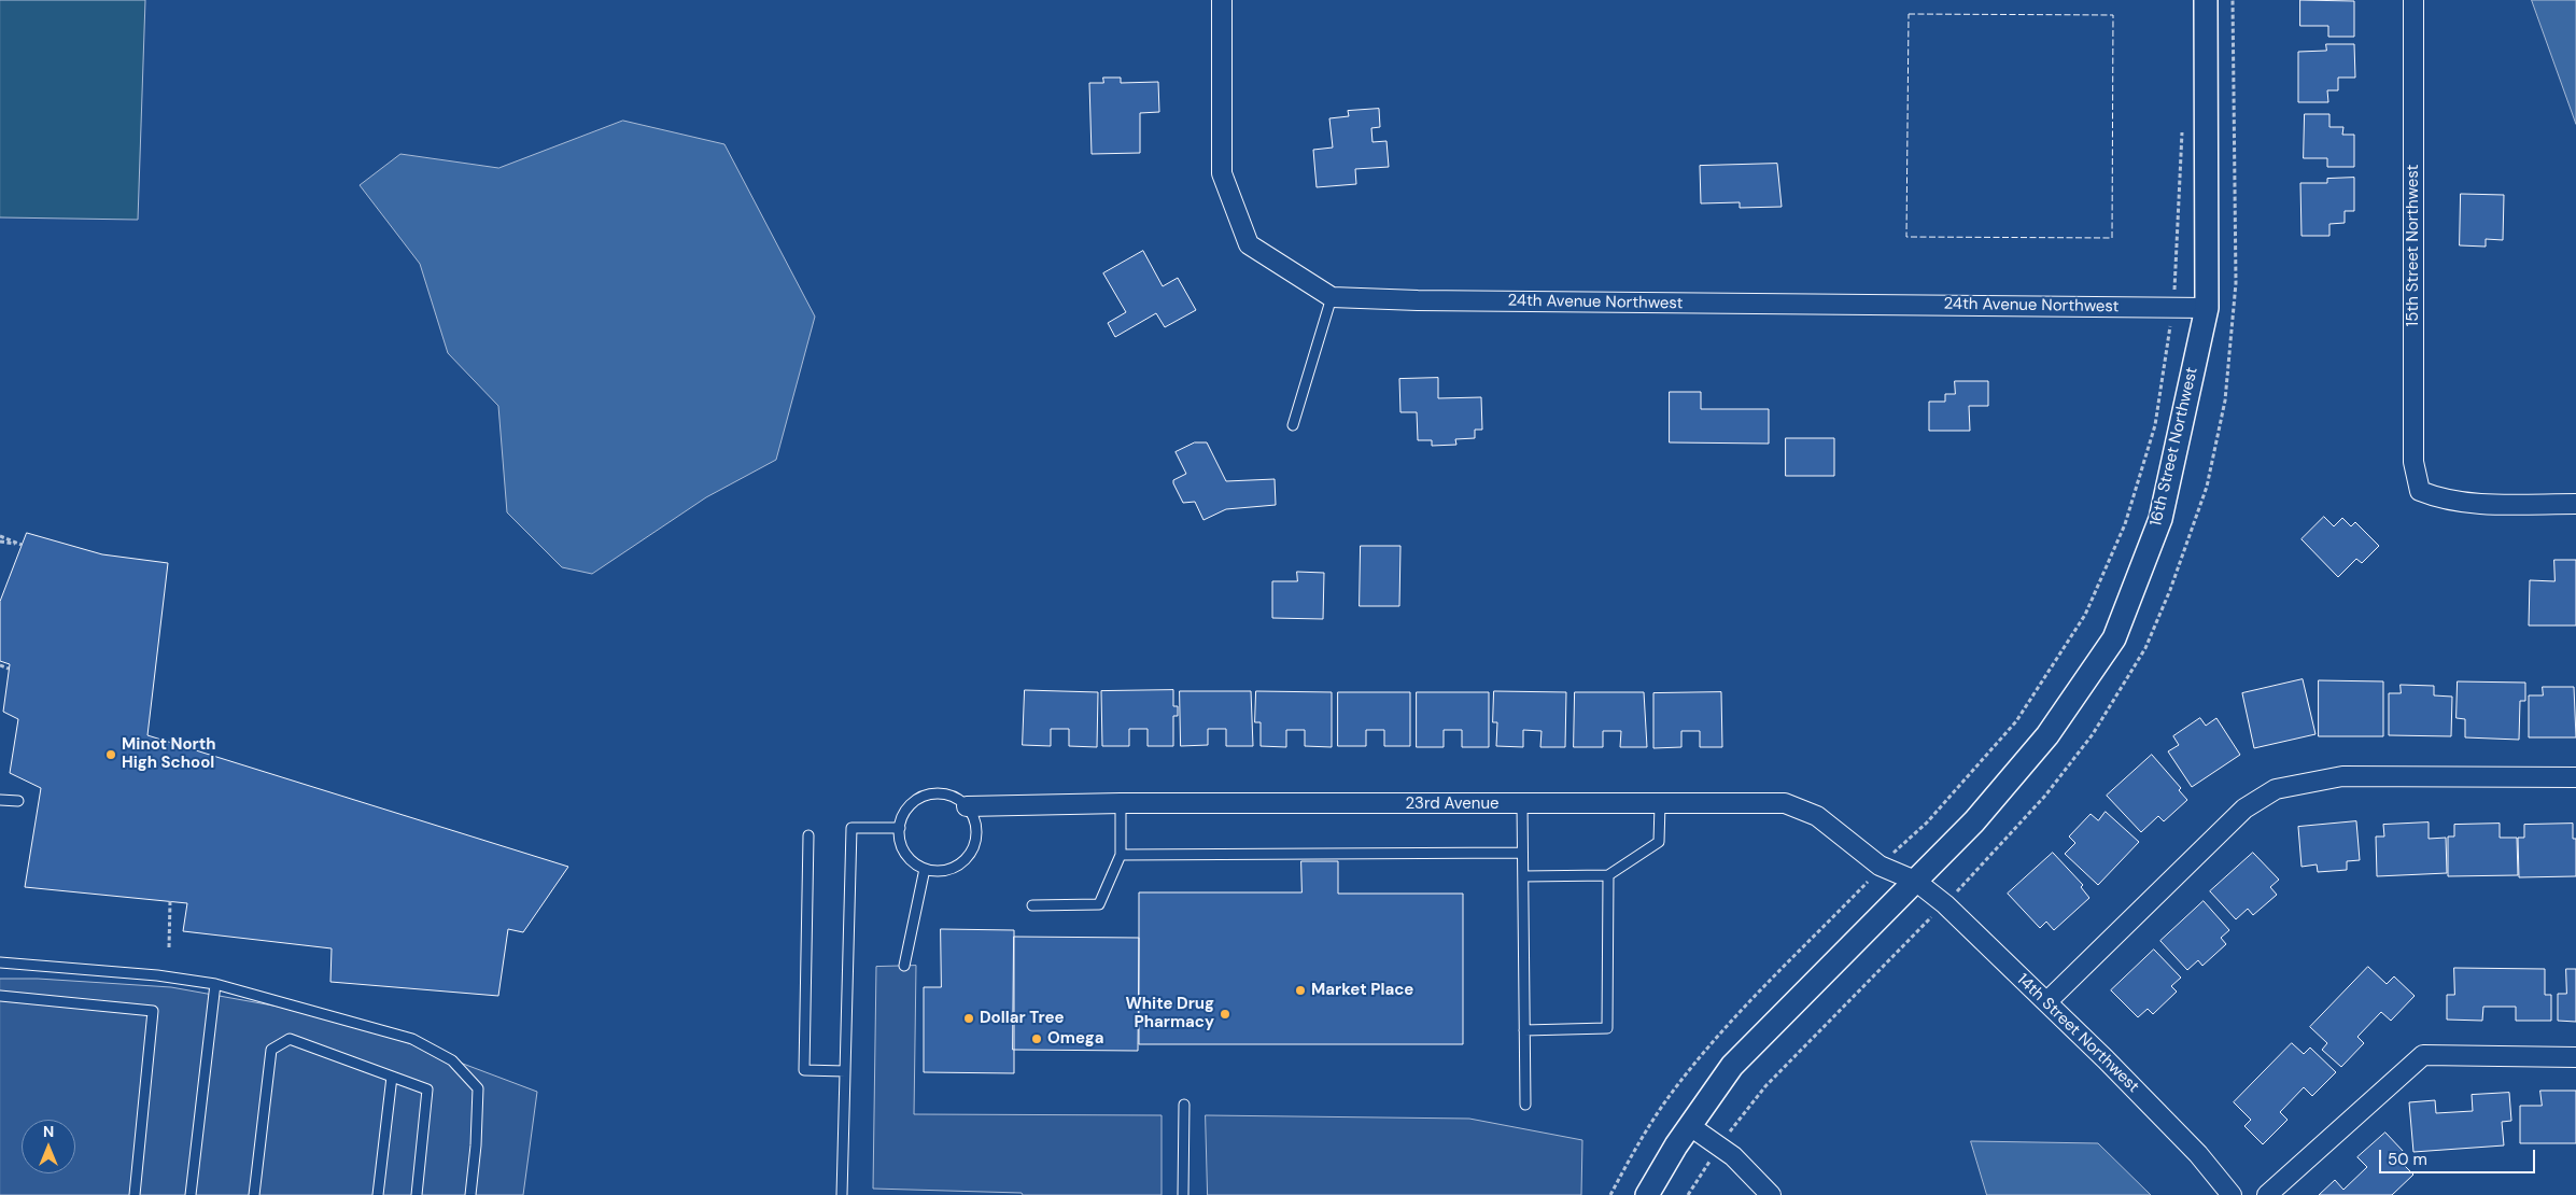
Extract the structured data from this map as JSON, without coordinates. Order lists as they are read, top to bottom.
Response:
{
  "streets": {
    "street": [
      "15th Street Northwest",
      "24th Avenue Northwest",
      "16th Street Northwest",
      "23rd Avenue",
      "14th Street Northwest"
    ]
  },
  "crossings": [
    ["24th Avenue Northwest", "16th Street Northwest"],
    ["16th Street Northwest", "23rd Avenue"],
    ["16th Street Northwest", "14th Street Northwest"],
    ["23rd Avenue", "14th Street Northwest"]
  ],
  "places": [
    "Minot North High School",
    "Market Place",
    "White Drug Pharmacy",
    "Dollar Tree",
    "Omega"
  ],
  "scale_bar": "50 m",
  "north": "top"
}
